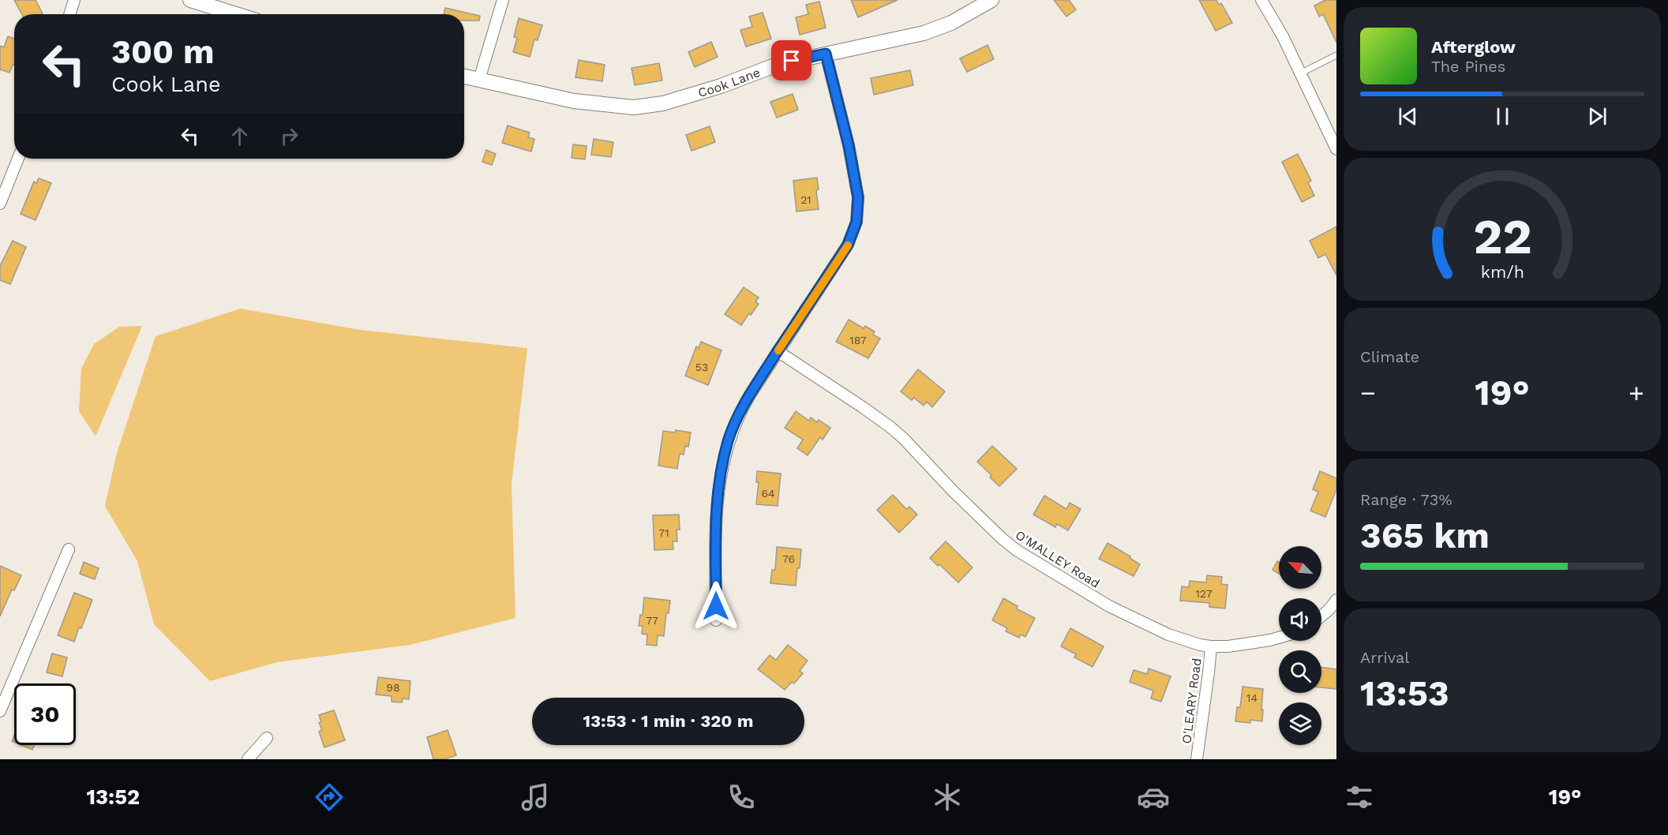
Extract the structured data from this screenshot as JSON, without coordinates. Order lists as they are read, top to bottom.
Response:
{
  "streets": {
    "street": ["Cook Lane", "O'MALLEY Road", "O'LEARY Road"]
  },
  "crossings": [
    ["O'MALLEY Road", "O'LEARY Road"]
  ],
  "house_numbers": [
    "21",
    "187",
    "53",
    "64",
    "71",
    "76",
    "127",
    "77",
    "98",
    "14"
  ],
  "north": "top left",
  "page": {
    "turn": ["300 m", "Cook Lane"],
    "song": ["Afterglow", "The Pines"],
    "tile": [
      "Climate",
      ["Range · 73%", "365 km"],
      ["Arrival", "13:53"]
    ],
    "heat": ["−", "19°", "+"],
    "limit": "30",
    "trip": "13:53 · 1 min · 320 m",
    "tabs": ["13:52", "19°"],
    "gauge": ["22", "km/h"]
  }
}
